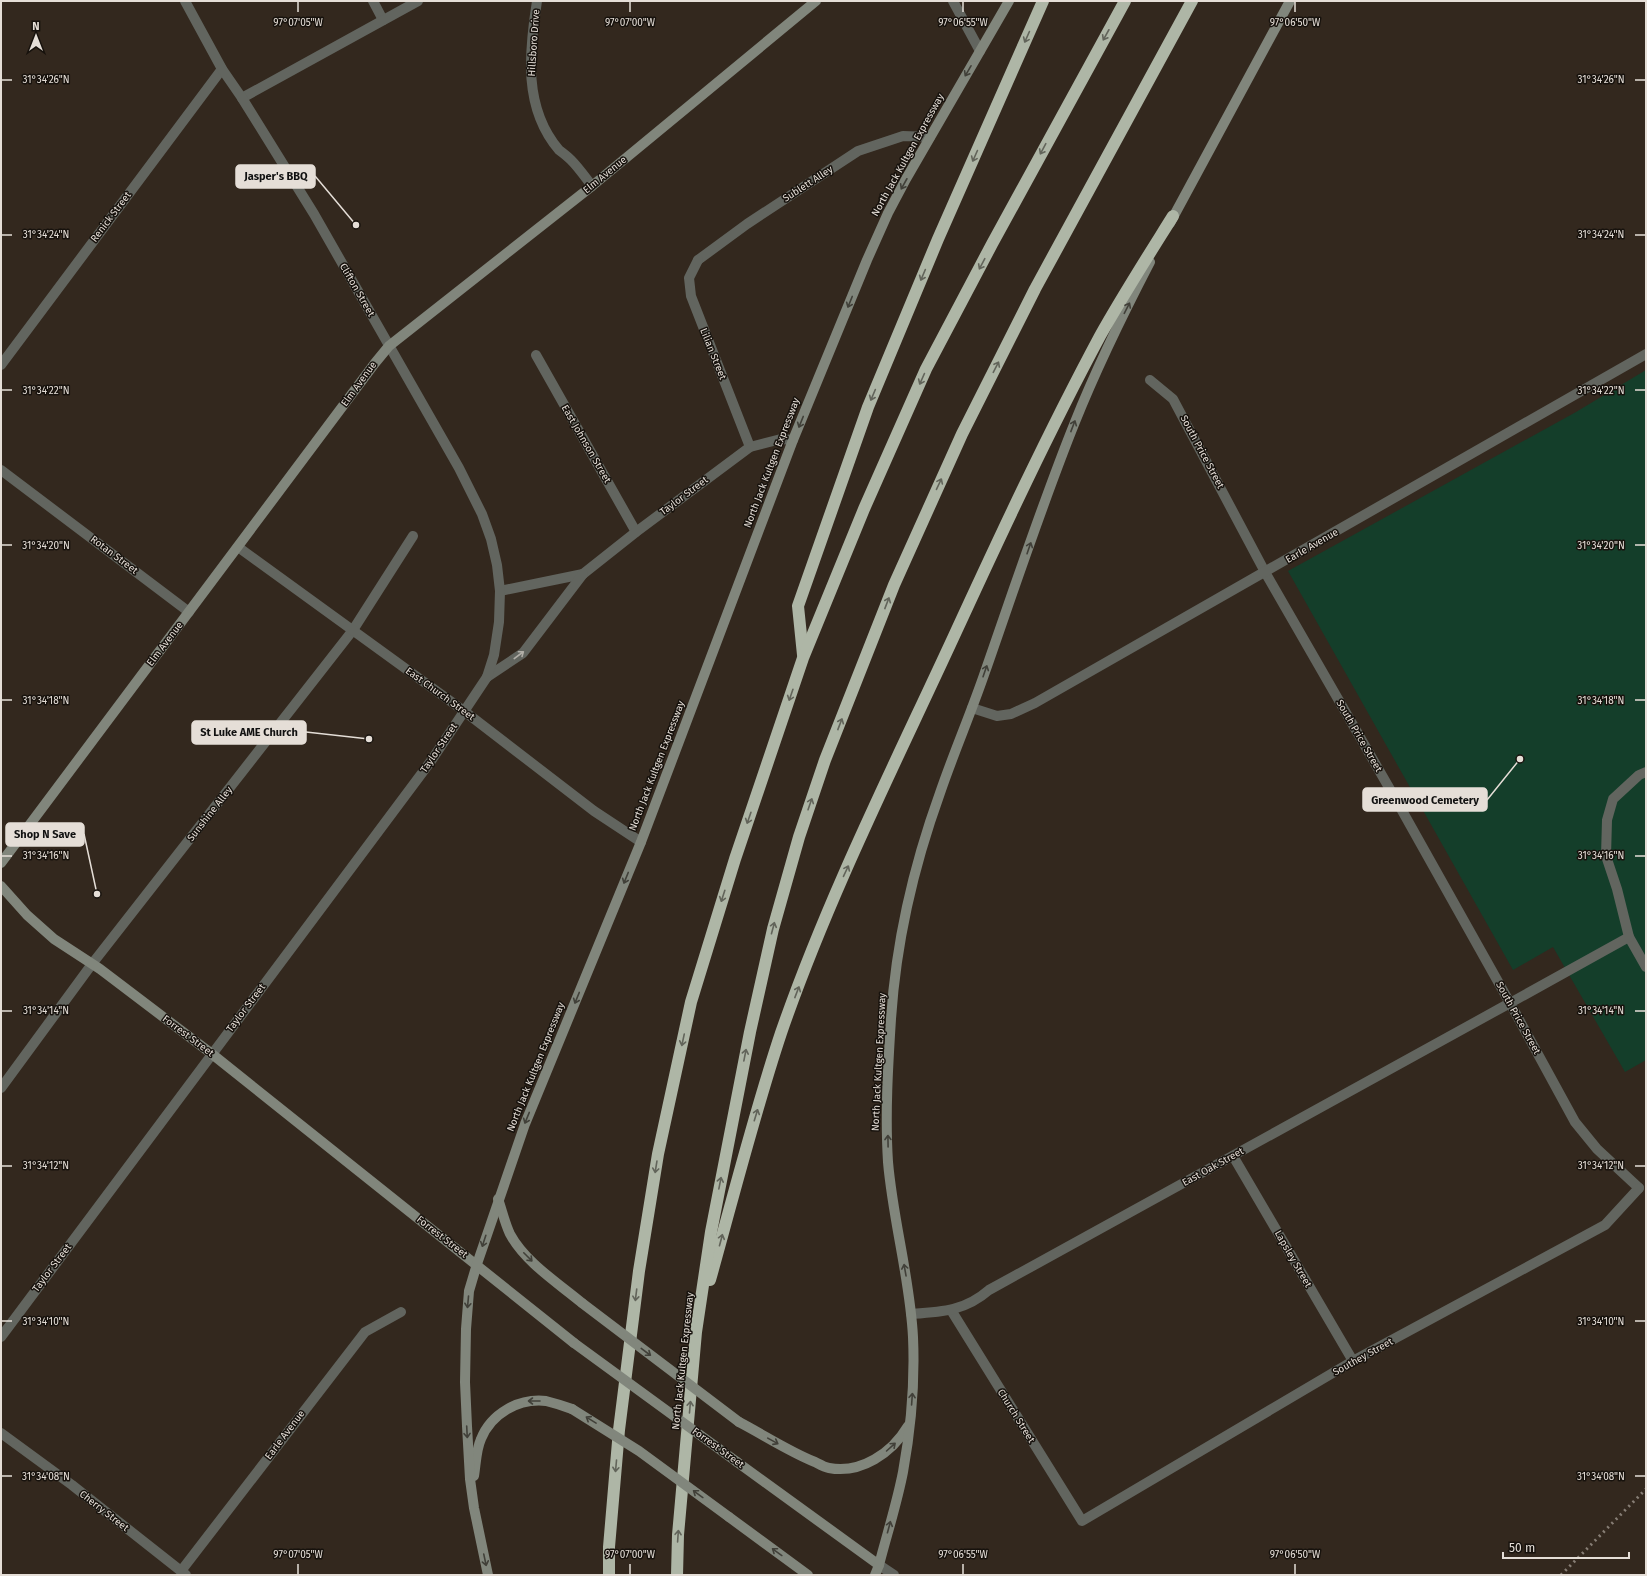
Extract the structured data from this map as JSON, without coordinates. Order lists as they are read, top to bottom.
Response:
{
  "streets": {
    "highway": ["North Jack Kultgen Expressway"],
    "main road": ["Elm Avenue", "Forrest Street"],
    "street": [
      "Hillsboro Drive",
      "Sublett Alley",
      "Renick Street",
      "Clifton Street",
      "Lilian Street",
      "East Johnson Street",
      "South Price Street",
      "Taylor Street",
      "Earle Avenue",
      "Rotan Street",
      "East Church Street",
      "Sunshine Alley",
      "East Oak Street",
      "Lapsley Street",
      "Southey Street",
      "Church Street",
      "Cherry Street"
    ]
  },
  "crossings": [
    ["Hillsboro Drive", "Elm Avenue"],
    ["North Jack Kultgen Expressway", "Sublett Alley"],
    ["North Jack Kultgen Expressway", "Taylor Street"],
    ["North Jack Kultgen Expressway", "Earle Avenue"],
    ["North Jack Kultgen Expressway", "East Church Street"],
    ["North Jack Kultgen Expressway", "Forrest Street"],
    ["North Jack Kultgen Expressway", "East Oak Street"],
    ["Elm Avenue", "Clifton Street"],
    ["Elm Avenue", "Rotan Street"],
    ["Elm Avenue", "East Church Street"],
    ["Sublett Alley", "Lilian Street"],
    ["Renick Street", "Clifton Street"],
    ["Clifton Street", "Taylor Street"],
    ["Lilian Street", "Taylor Street"],
    ["East Johnson Street", "Taylor Street"],
    ["South Price Street", "Earle Avenue"],
    ["South Price Street", "East Oak Street"],
    ["South Price Street", "Southey Street"],
    ["Taylor Street", "East Church Street"],
    ["Taylor Street", "Forrest Street"],
    ["Earle Avenue", "Cherry Street"],
    ["East Church Street", "Sunshine Alley"],
    ["Sunshine Alley", "Forrest Street"],
    ["East Oak Street", "Lapsley Street"],
    ["East Oak Street", "Church Street"],
    ["Lapsley Street", "Southey Street"],
    ["Southey Street", "Church Street"]
  ],
  "places": [
    "Jasper's BBQ",
    "St Luke AME Church",
    "Greenwood Cemetery",
    "Shop N Save"
  ],
  "scale_bar": "50 m",
  "north": "top",
  "coordinates": [
    "97°07'05\"W",
    "97°07'00\"W",
    "97°06'55\"W",
    "97°06'50\"W",
    "31°34'26\"N",
    "31°34'24\"N",
    "31°34'22\"N",
    "31°34'20\"N",
    "31°34'18\"N",
    "31°34'16\"N",
    "31°34'14\"N",
    "31°34'12\"N",
    "31°34'10\"N",
    "31°34'08\"N"
  ]
}
